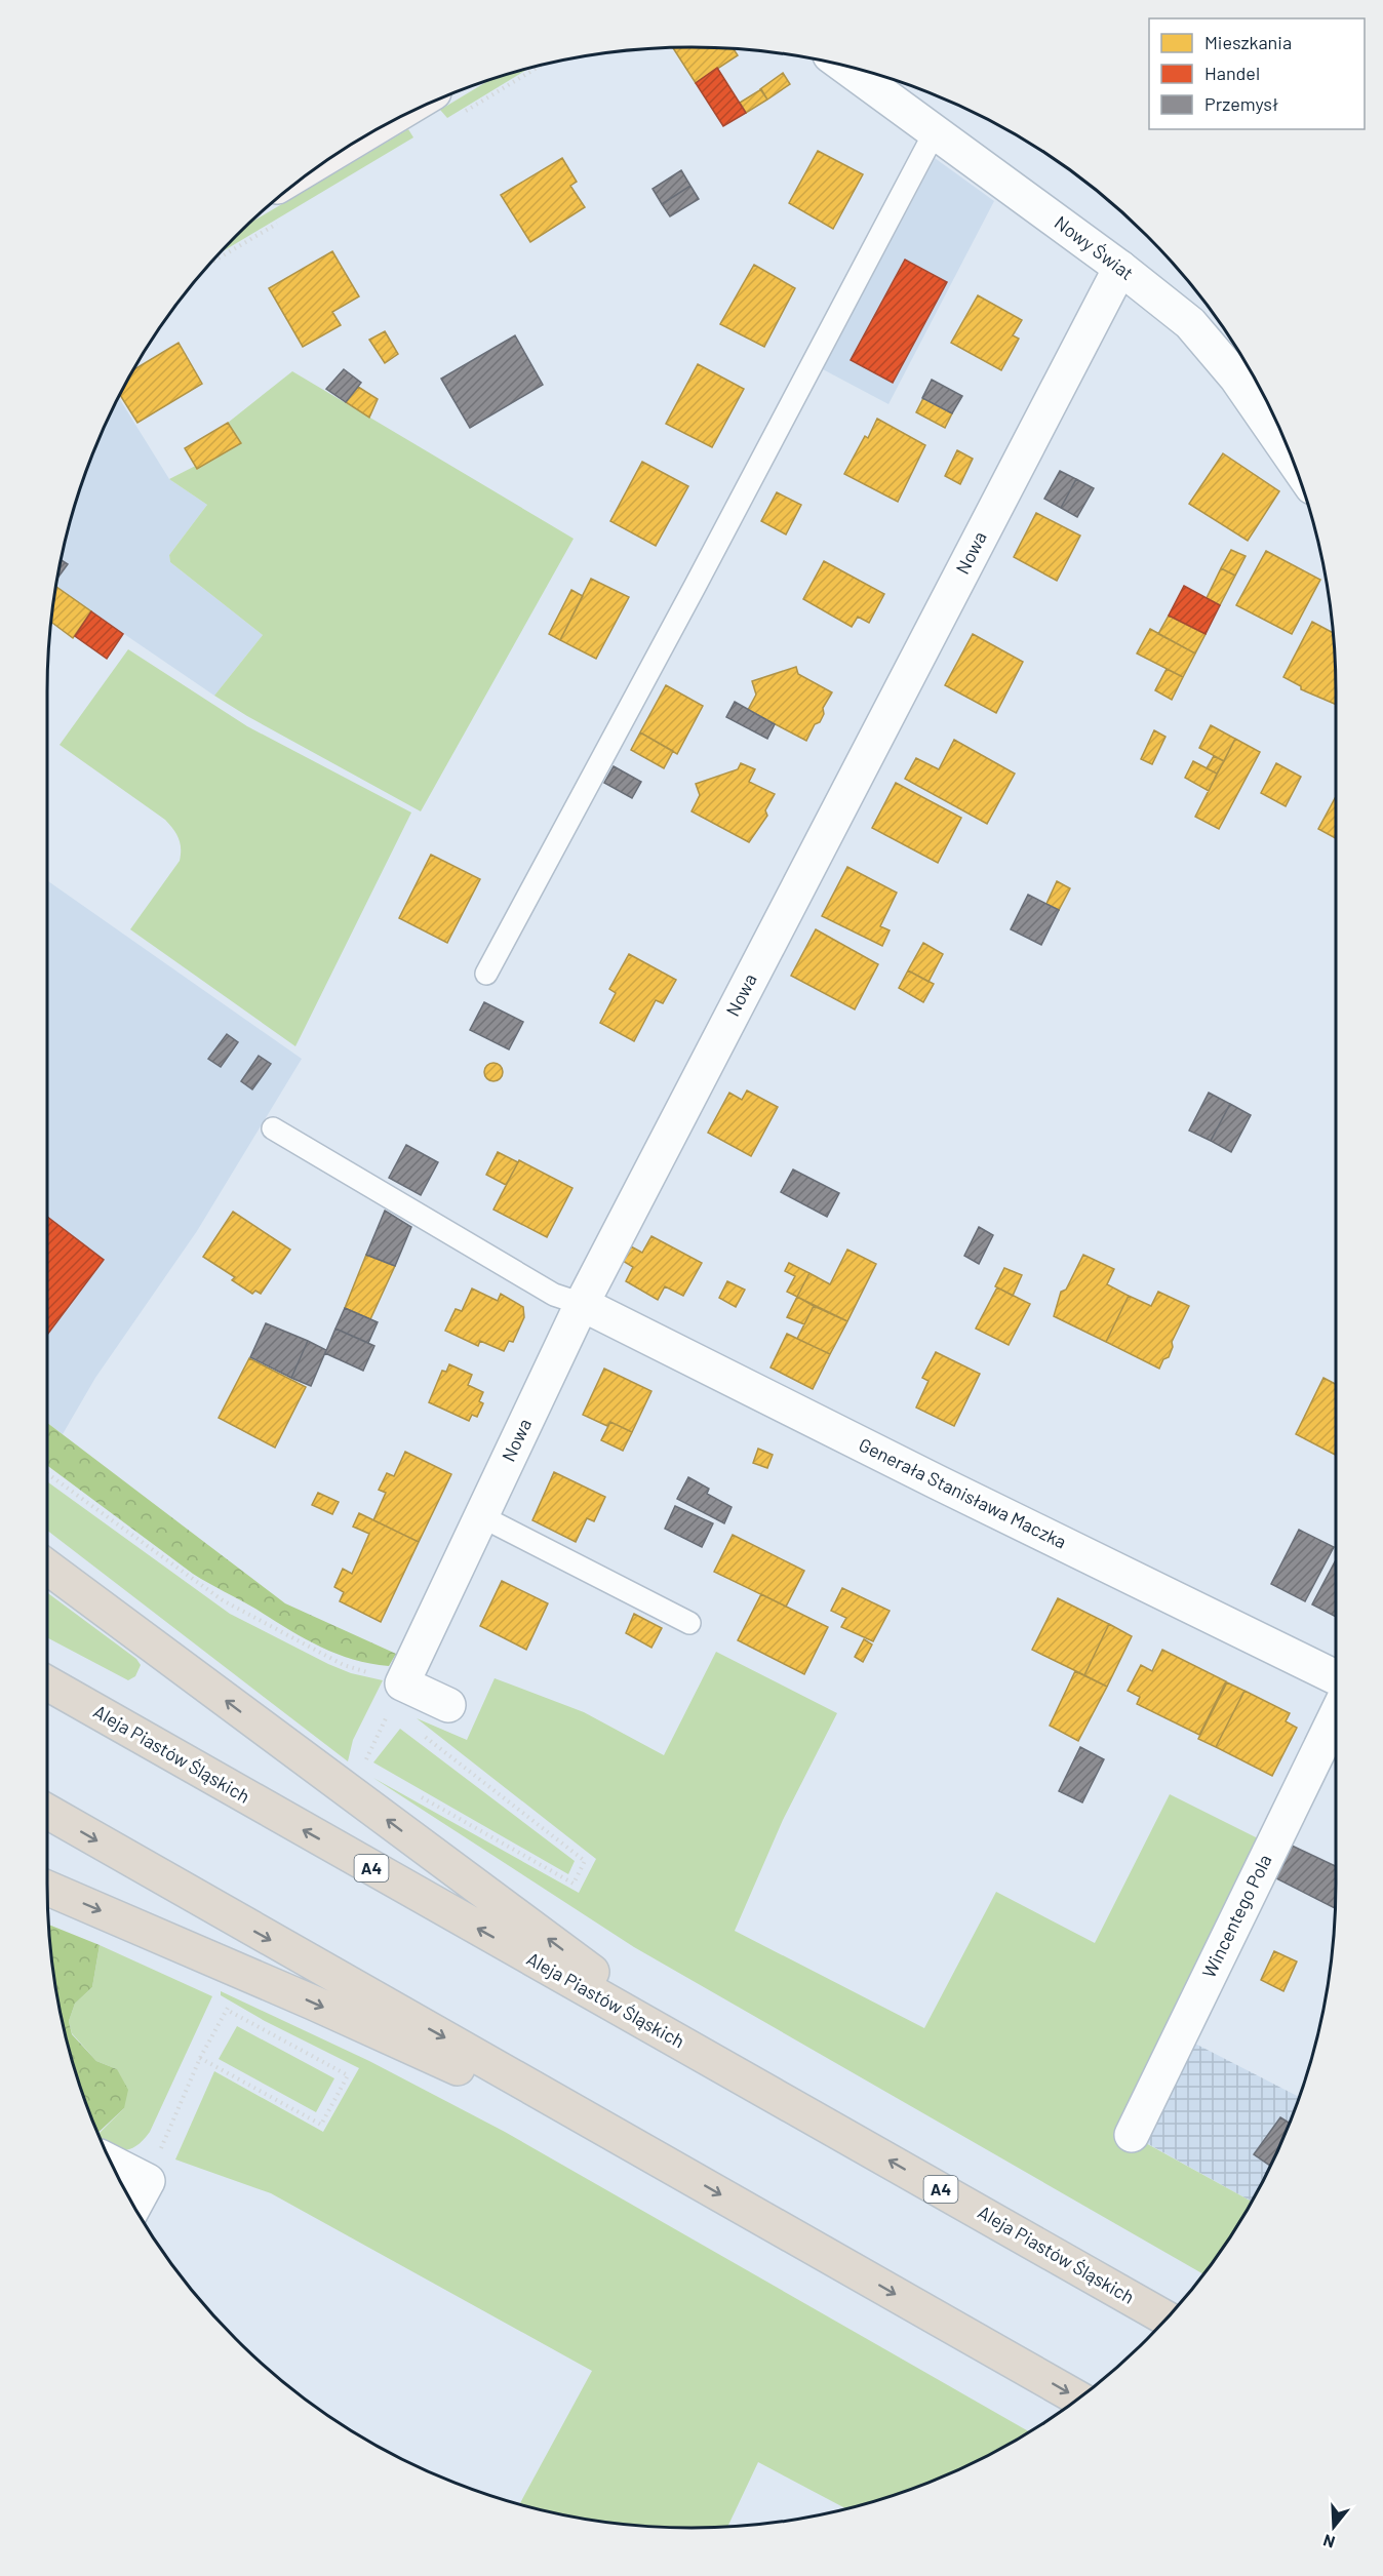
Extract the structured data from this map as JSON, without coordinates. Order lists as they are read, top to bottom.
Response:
{
  "streets": {
    "highway": ["Aleja Piastów Śląskich", "A4"],
    "street": [
      "Nowy Świat",
      "Nowa",
      "Generała Stanisława Maczka",
      "Wincentego Pola"
    ]
  },
  "crossings": [
    ["Nowy Świat", "Nowa"],
    ["Nowa", "Generała Stanisława Maczka"]
  ],
  "legend": ["Mieszkania", "Handel", "Przemysł"],
  "north": "bottom"
}
